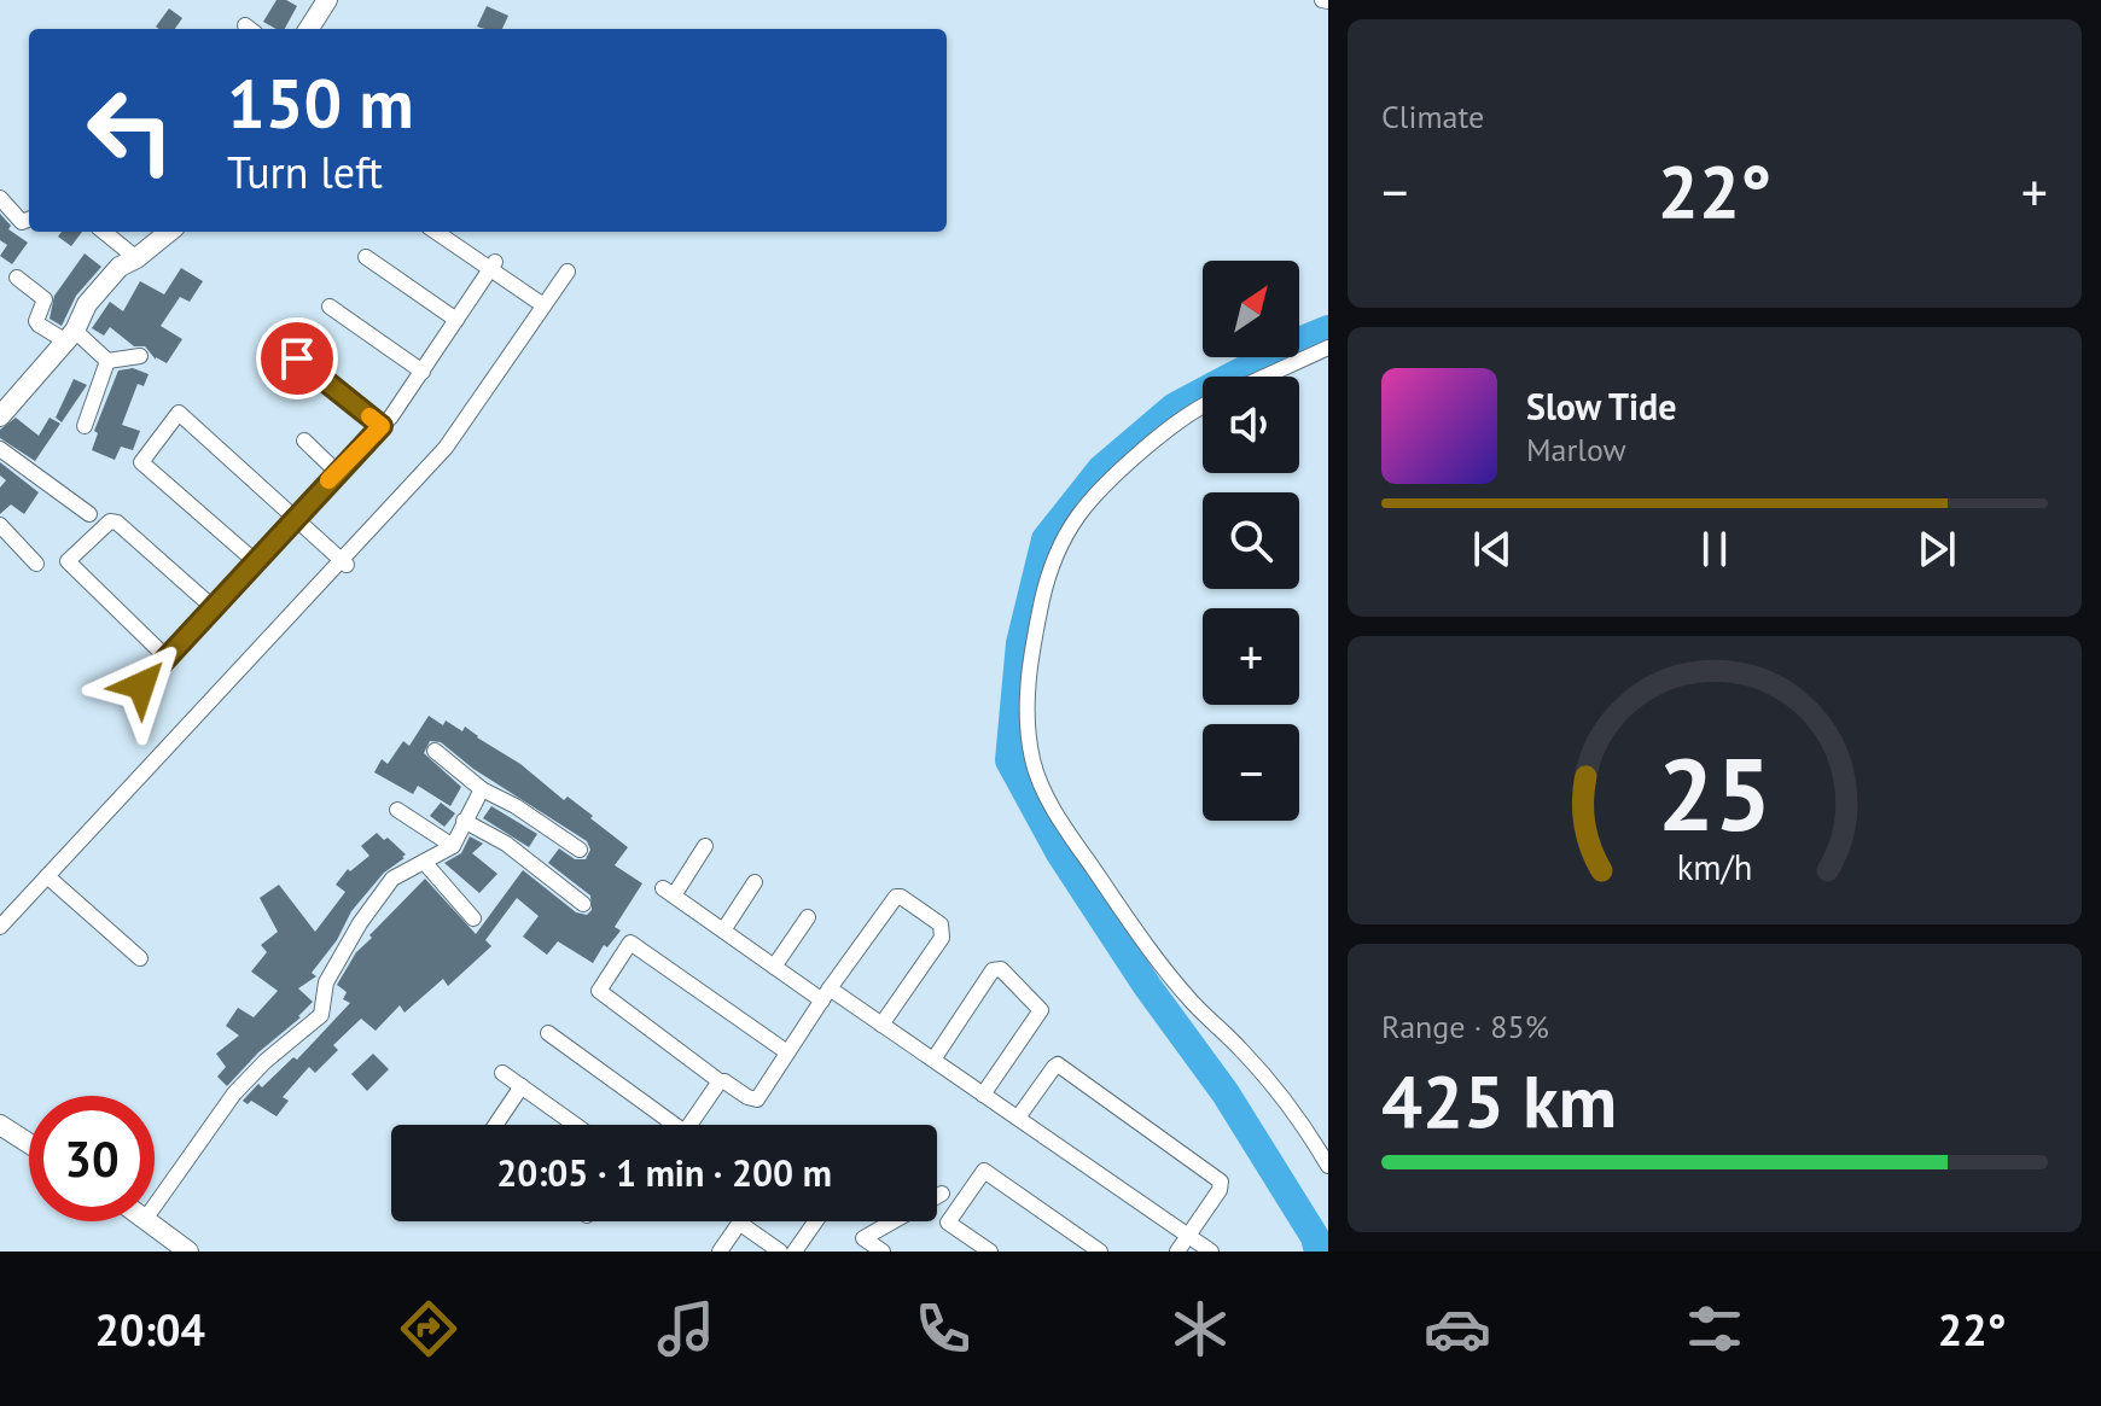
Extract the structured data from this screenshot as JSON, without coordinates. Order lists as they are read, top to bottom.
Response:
{
  "north": "top right",
  "page": {
    "tile": [
      "Climate",
      ["Range · 85%", "425 km"]
    ],
    "turn": ["150 m", "Turn left"],
    "heat": ["−", "22°", "+"],
    "map_buttons": ["+", "−"],
    "song": ["Slow Tide", "Marlow"],
    "limit": "30",
    "trip": "20:05 · 1 min · 200 m",
    "tabs": ["20:04", "22°"],
    "gauge": ["25", "km/h"]
  }
}
